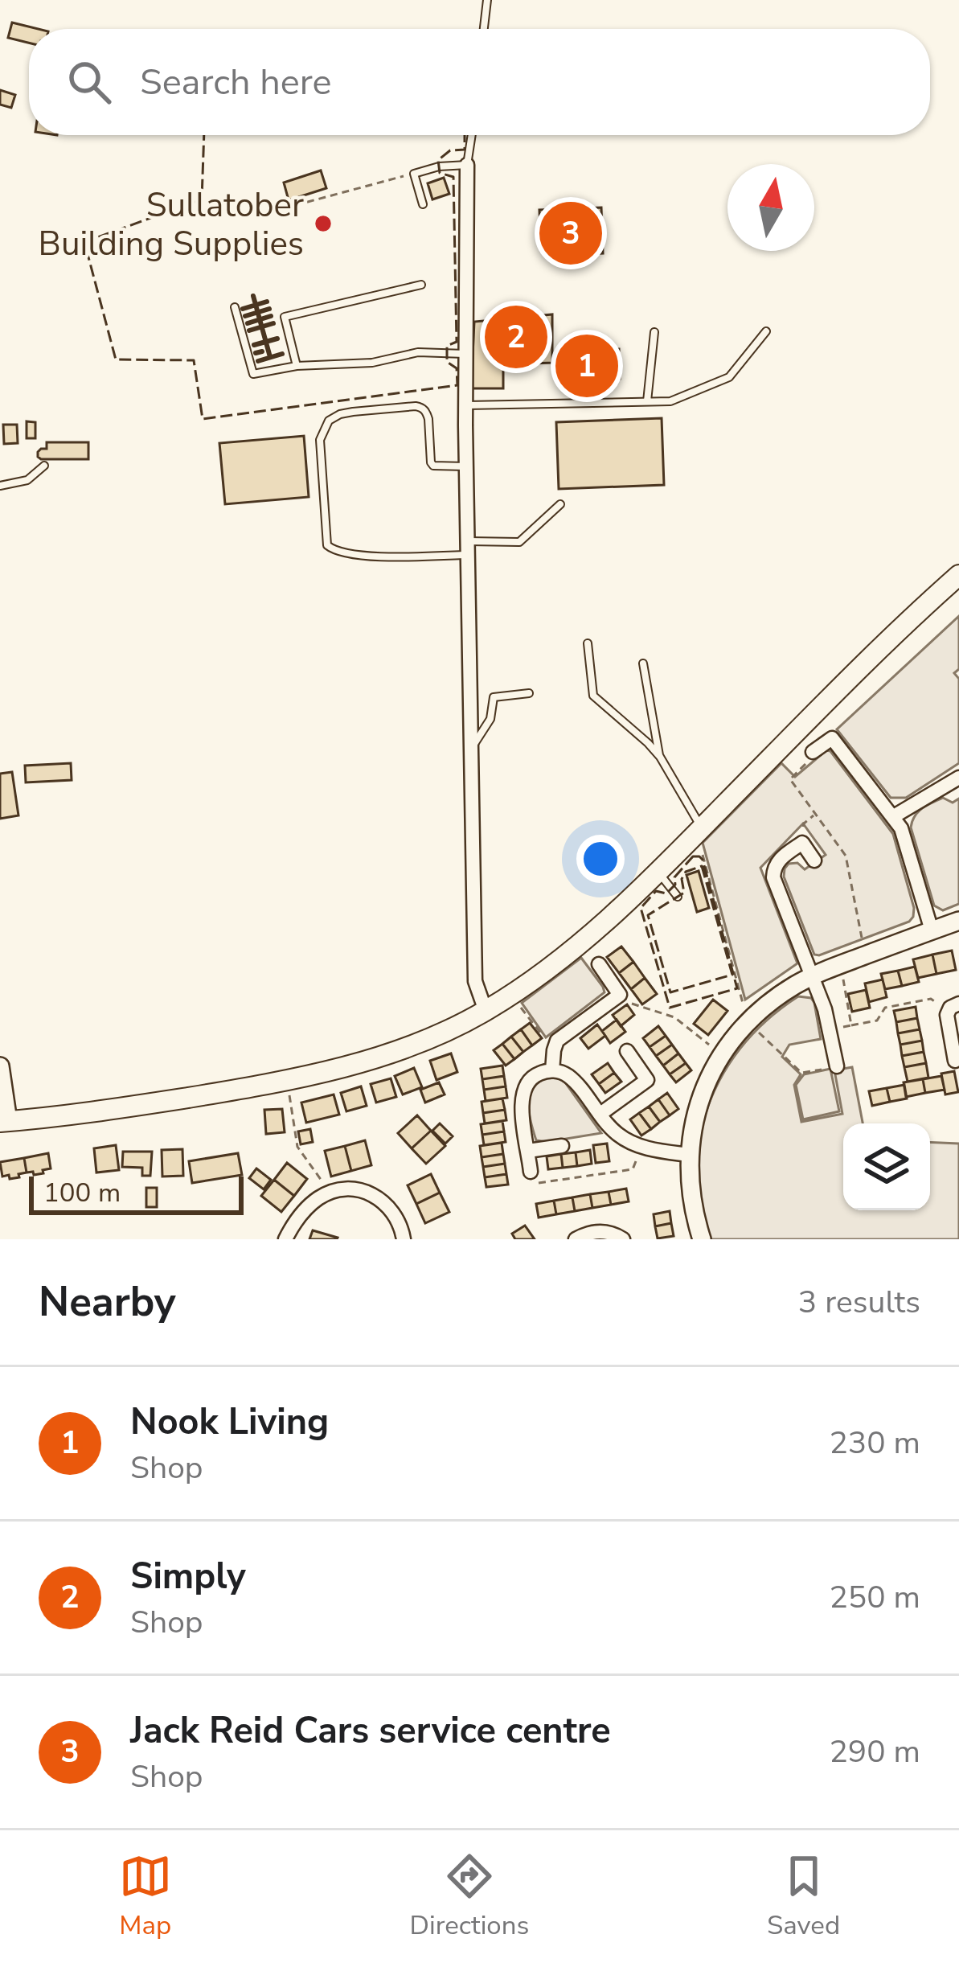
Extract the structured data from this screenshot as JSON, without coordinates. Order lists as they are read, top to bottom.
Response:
{
  "places": ["Sullatober Building Supplies"],
  "scale_bar": "100 m",
  "north": "top",
  "page": {
    "search": "Search here",
    "pins": ["3", "2", "1"],
    "scale": "100 m",
    "heading": ["Nearby", "3 results"],
    "list": [
      {
        "mark": "1",
        "name": "Nook Living",
        "note": "Shop",
        "value": "230 m"
      },
      {
        "mark": "2",
        "name": "Simply",
        "note": "Shop",
        "value": "250 m"
      },
      {
        "mark": "3",
        "name": "Jack Reid Cars service centre",
        "note": "Shop",
        "value": "290 m"
      }
    ],
    "nav": ["Map", "Directions", "Saved"]
  }
}
